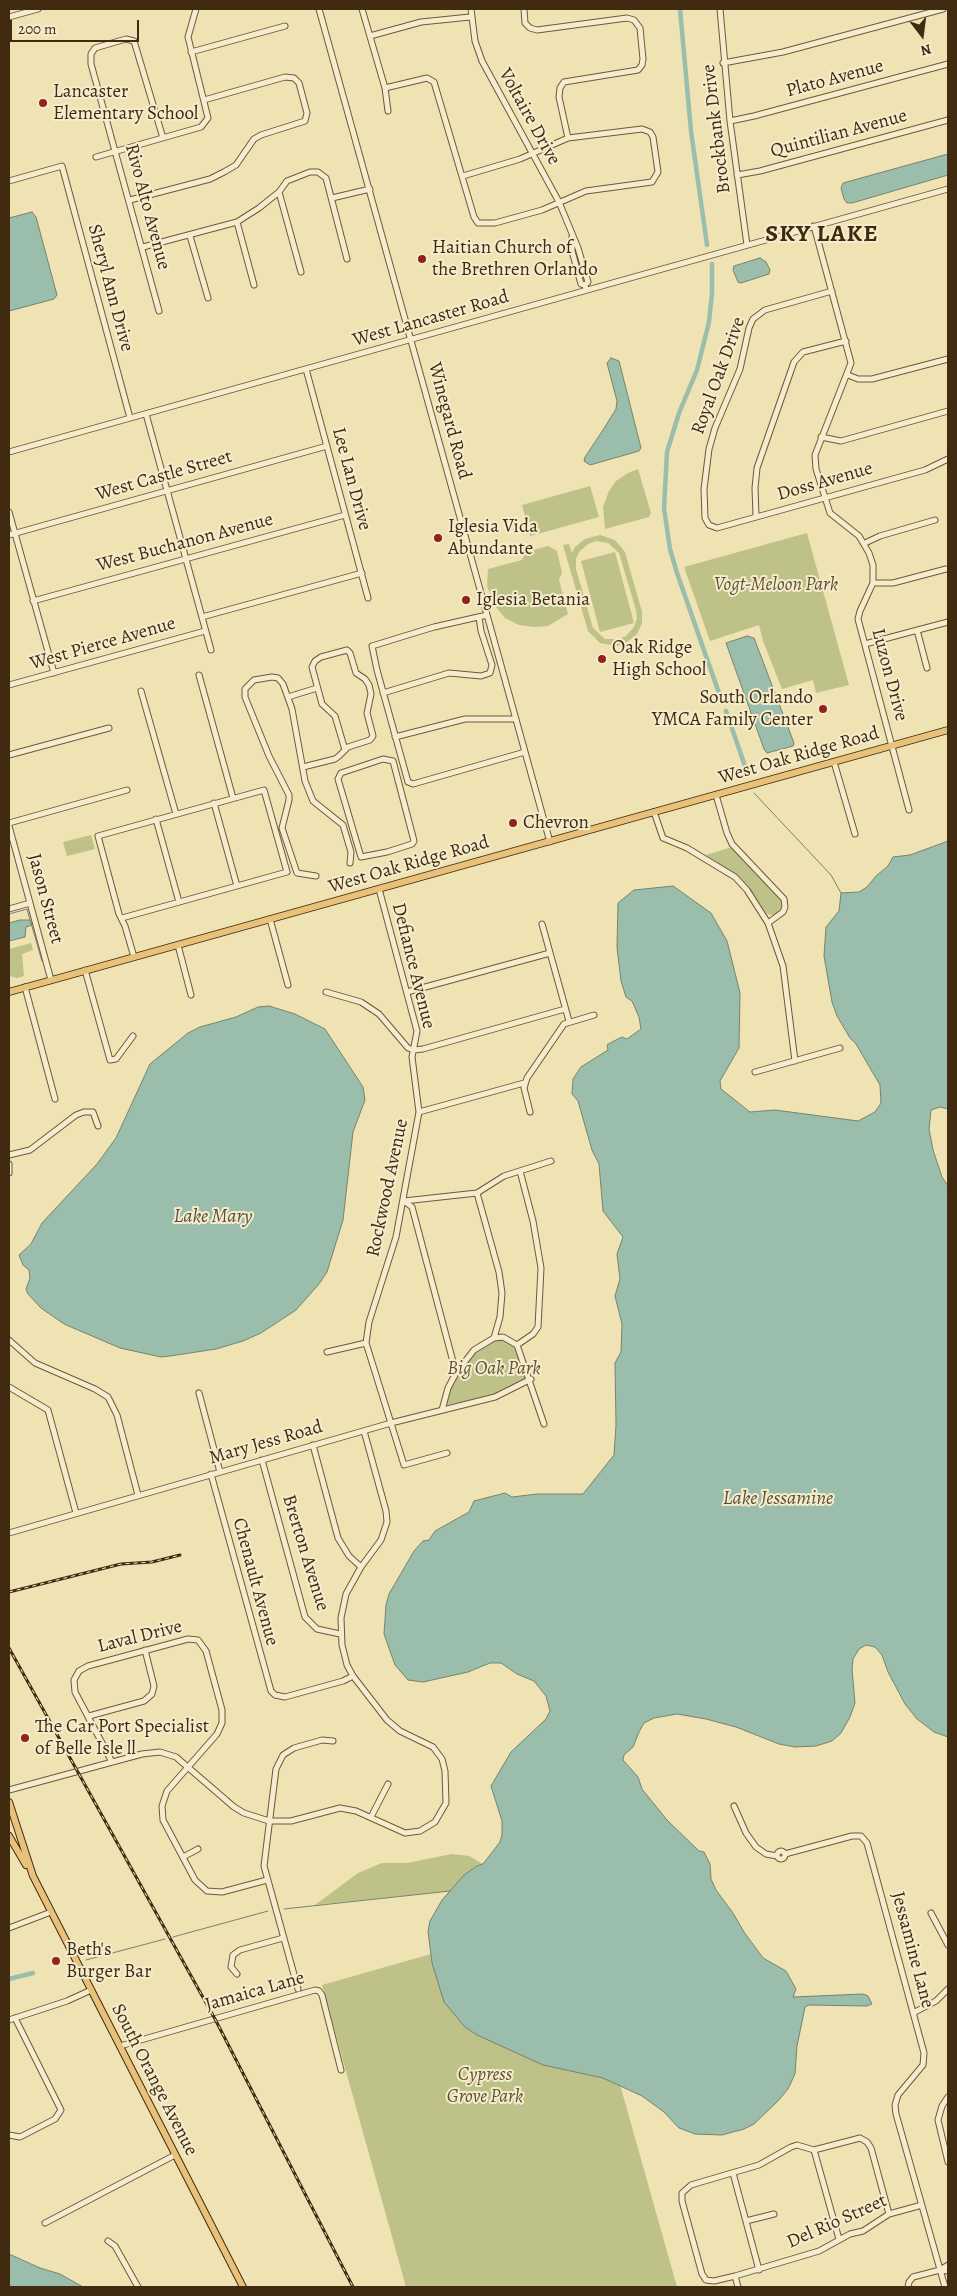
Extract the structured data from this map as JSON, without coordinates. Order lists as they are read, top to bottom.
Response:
{
  "streets": {
    "main road": ["West Oak Ridge Road", "South Orange Avenue"],
    "street": [
      "Plato Avenue",
      "Voltaire Drive",
      "Brockbank Drive",
      "Quintilian Avenue",
      "Rivo Alto Avenue",
      "Sheryl Ann Drive",
      "West Lancaster Road",
      "Royal Oak Drive",
      "Winegard Road",
      "West Castle Street",
      "Lee Lan Drive",
      "Doss Avenue",
      "West Buchanon Avenue",
      "West Pierce Avenue",
      "Luzon Drive",
      "Jason Street",
      "Defiance Avenue",
      "Rockwood Avenue",
      "Mary Jess Road",
      "Brerton Avenue",
      "Chenault Avenue",
      "Laval Drive",
      "Jessamine Lane",
      "Jamaica Lane",
      "Del Rio Street"
    ]
  },
  "crossings": [
    ["Plato Avenue", "Brockbank Drive"],
    ["Voltaire Drive", "West Lancaster Road"],
    ["Brockbank Drive", "Quintilian Avenue"],
    ["Brockbank Drive", "West Lancaster Road"],
    ["Sheryl Ann Drive", "West Lancaster Road"],
    ["West Lancaster Road", "Winegard Road"],
    ["West Lancaster Road", "Lee Lan Drive"],
    ["Royal Oak Drive", "Doss Avenue"],
    ["Winegard Road", "West Oak Ridge Road"],
    ["West Castle Street", "Lee Lan Drive"],
    ["Lee Lan Drive", "West Buchanon Avenue"],
    ["Lee Lan Drive", "West Pierce Avenue"],
    ["Luzon Drive", "West Oak Ridge Road"],
    ["West Oak Ridge Road", "Jason Street"],
    ["West Oak Ridge Road", "Defiance Avenue"],
    ["Defiance Avenue", "Rockwood Avenue"],
    ["Rockwood Avenue", "Mary Jess Road"],
    ["Mary Jess Road", "Brerton Avenue"],
    ["Mary Jess Road", "Chenault Avenue"],
    ["Jessamine Lane", "Del Rio Street"],
    ["Jamaica Lane", "South Orange Avenue"]
  ],
  "districts": ["SKY LAKE"],
  "water": ["Lake Mary", "Lake Jessamine"],
  "parks": ["Vogt-Meloon Park", "Big Oak Park", "Cypress Grove Park"],
  "places": [
    "Lancaster Elementary School",
    "Haitian Church of the Brethren Orlando",
    "Iglesia Vida Abundante",
    "Iglesia Betania",
    "Oak Ridge High School",
    "South Orlando YMCA Family Center",
    "Chevron",
    "The Car Port Specialist of Belle Isle ll",
    "Beth's Burger Bar"
  ],
  "scale_bar": "200 m",
  "north": "bottom"
}
